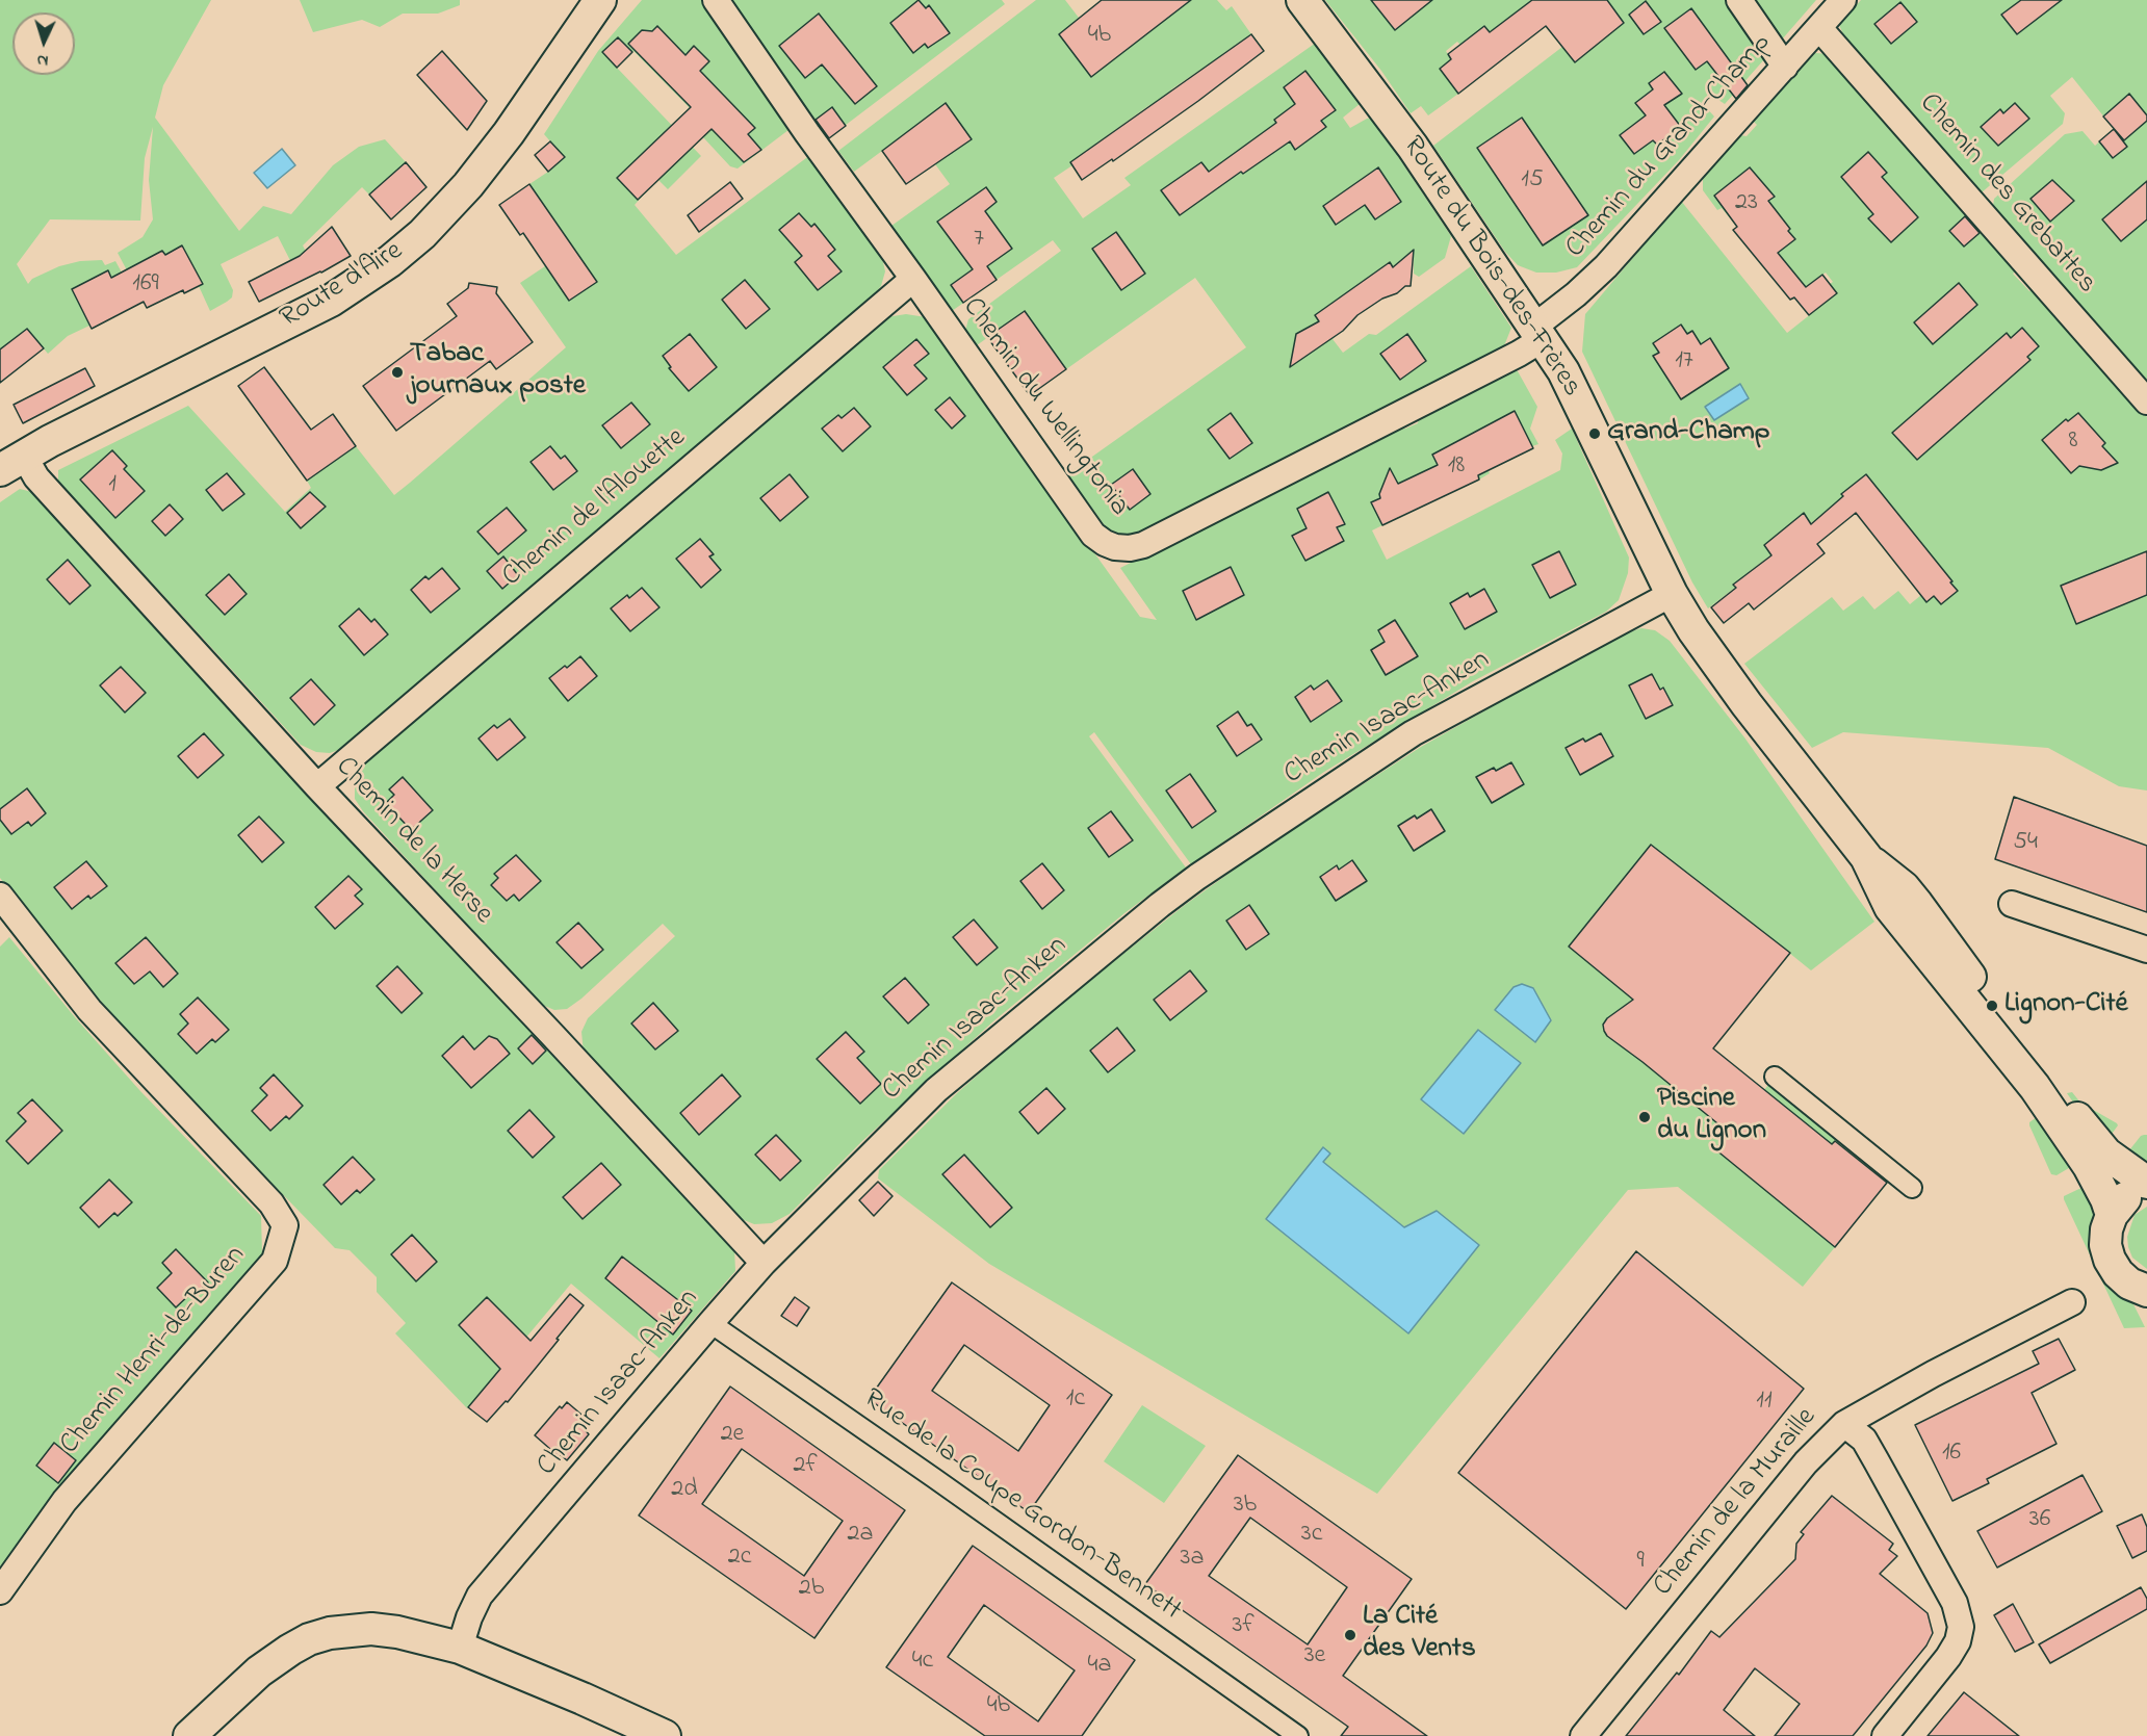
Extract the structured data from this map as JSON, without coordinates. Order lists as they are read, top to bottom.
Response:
{
  "streets": {
    "street": [
      "Chemin du Grand-Champ",
      "Chemin des Grebattes",
      "Route du Bois-des-Frères",
      "Route d'Aïre",
      "Chemin du Wellingtonia",
      "Chemin de l'Alouette",
      "Chemin Isaac-Anken",
      "Chemin de la Herse",
      "Chemin Henri-de-Buren",
      "Chemin de la Muraille",
      "Rue de la Coupe Gordon-Bennett"
    ]
  },
  "crossings": [
    ["Chemin du Grand-Champ", "Chemin des Grebattes"],
    ["Chemin du Grand-Champ", "Route du Bois-des-Frères"],
    ["Chemin du Grand-Champ", "Chemin du Wellingtonia"],
    ["Route du Bois-des-Frères", "Chemin du Wellingtonia"],
    ["Route du Bois-des-Frères", "Chemin Isaac-Anken"],
    ["Route d'Aïre", "Chemin de la Herse"],
    ["Chemin du Wellingtonia", "Chemin de l'Alouette"],
    ["Chemin de l'Alouette", "Chemin de la Herse"],
    ["Chemin Isaac-Anken", "Chemin de la Herse"],
    ["Chemin Isaac-Anken", "Rue de la Coupe Gordon-Bennett"]
  ],
  "places": [
    "Tabac journaux poste",
    "Grand-Champ",
    "Lignon-Cité",
    "Piscine du Lignon",
    "La Cité des Vents"
  ],
  "house_numbers": [
    "4b",
    "15",
    "23",
    "7",
    "169",
    "17",
    "8",
    "18",
    "1",
    "54",
    "1c",
    "11",
    "2e",
    "16",
    "2f",
    "2d",
    "3b",
    "36",
    "2a",
    "3c",
    "2c",
    "3a",
    "9",
    "2b",
    "3f",
    "3e",
    "4c",
    "4a",
    "4b"
  ],
  "north": "bottom"
}
